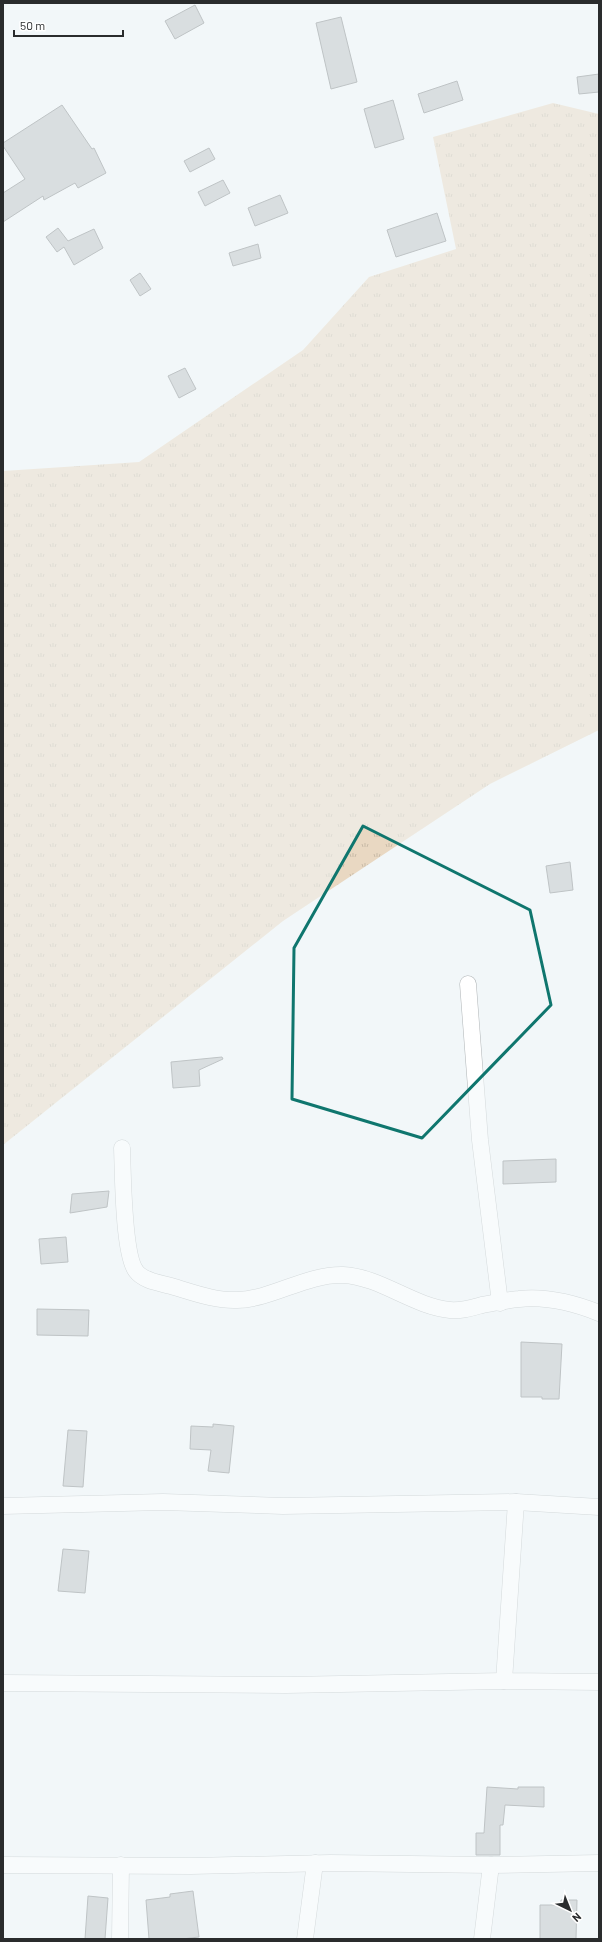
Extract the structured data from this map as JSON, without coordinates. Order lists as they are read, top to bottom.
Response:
{
  "scale_bar": "50 m",
  "north": "bottom right"
}
